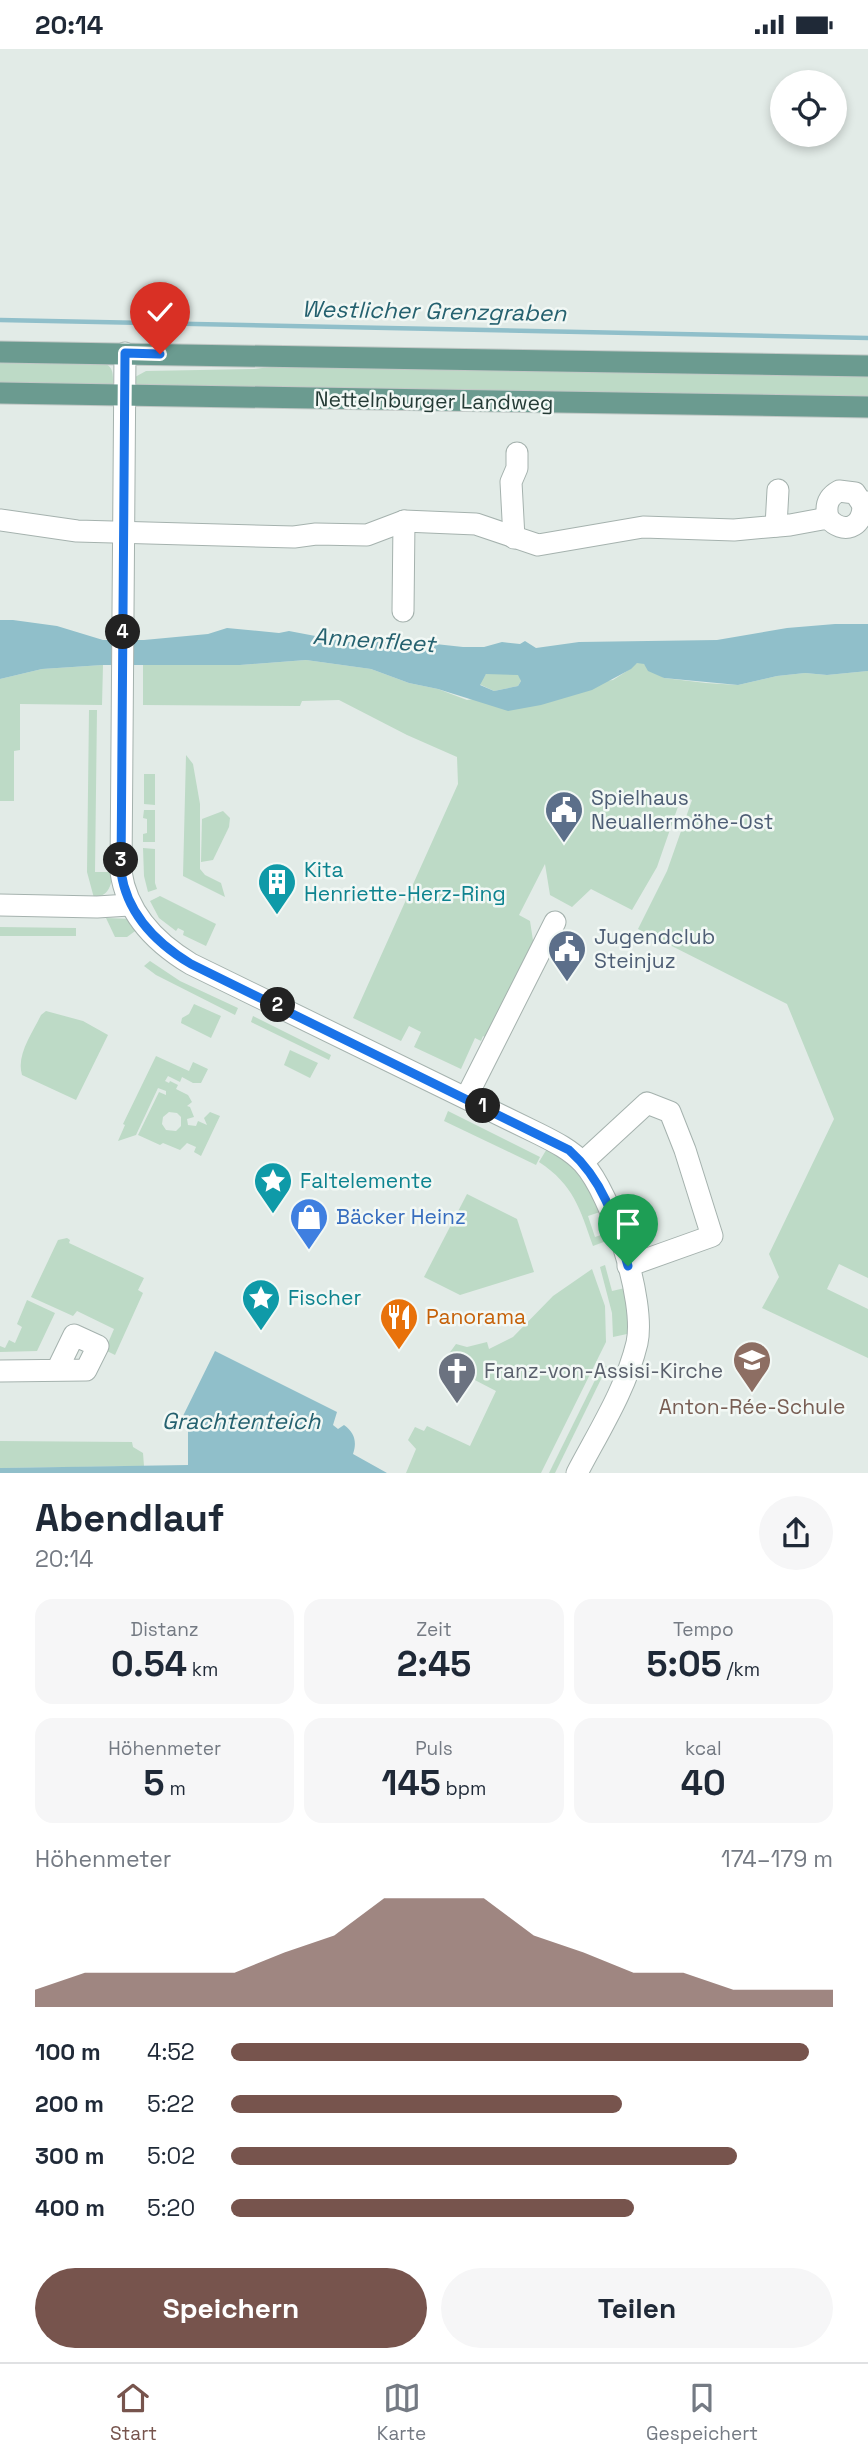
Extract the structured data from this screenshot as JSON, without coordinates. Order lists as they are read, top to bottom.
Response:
{
  "streets": {
    "main road": ["Nettelnburger Landweg"]
  },
  "water": ["Westlicher Grenzgraben", "Annenfleet", "Grachtenteich"],
  "places": {
    "public building": ["Spielhaus Neuallermöhe-Ost", "Jugendclub Steinjuz"],
    "building": ["Kita Henriette-Herz-Ring"],
    "place": ["Faltelemente", "Fischer"],
    "shop": ["Bäcker Heinz"],
    "restaurant": ["Panorama"],
    "school or university": ["Anton-Rée-Schule"],
    "church": ["Franz-von-Assisi-Kirche"]
  },
  "page": {
    "status": "20:14",
    "pins": [
      "4",
      "3",
      "2",
      "1"
    ],
    "heading": ["Abendlauf", "20:14"],
    "stats": [
      ["Distanz", "0.54 km"],
      ["Zeit", "2:45"],
      ["Tempo", "5:05 /km"],
      ["Höhenmeter", "5 m"],
      ["Puls", "145 bpm"],
      ["kcal", "40"]
    ],
    "chart": ["Höhenmeter", "174–179 m"],
    "list": [
      {
        "name": "100 m",
        "note": "4:52"
      },
      {
        "name": "200 m",
        "note": "5:22"
      },
      {
        "name": "300 m",
        "note": "5:02"
      },
      {
        "name": "400 m",
        "note": "5:20"
      }
    ],
    "buttons": ["Speichern", "Teilen"],
    "tabs": ["Start", "Karte", "Gespeichert"]
  }
}
